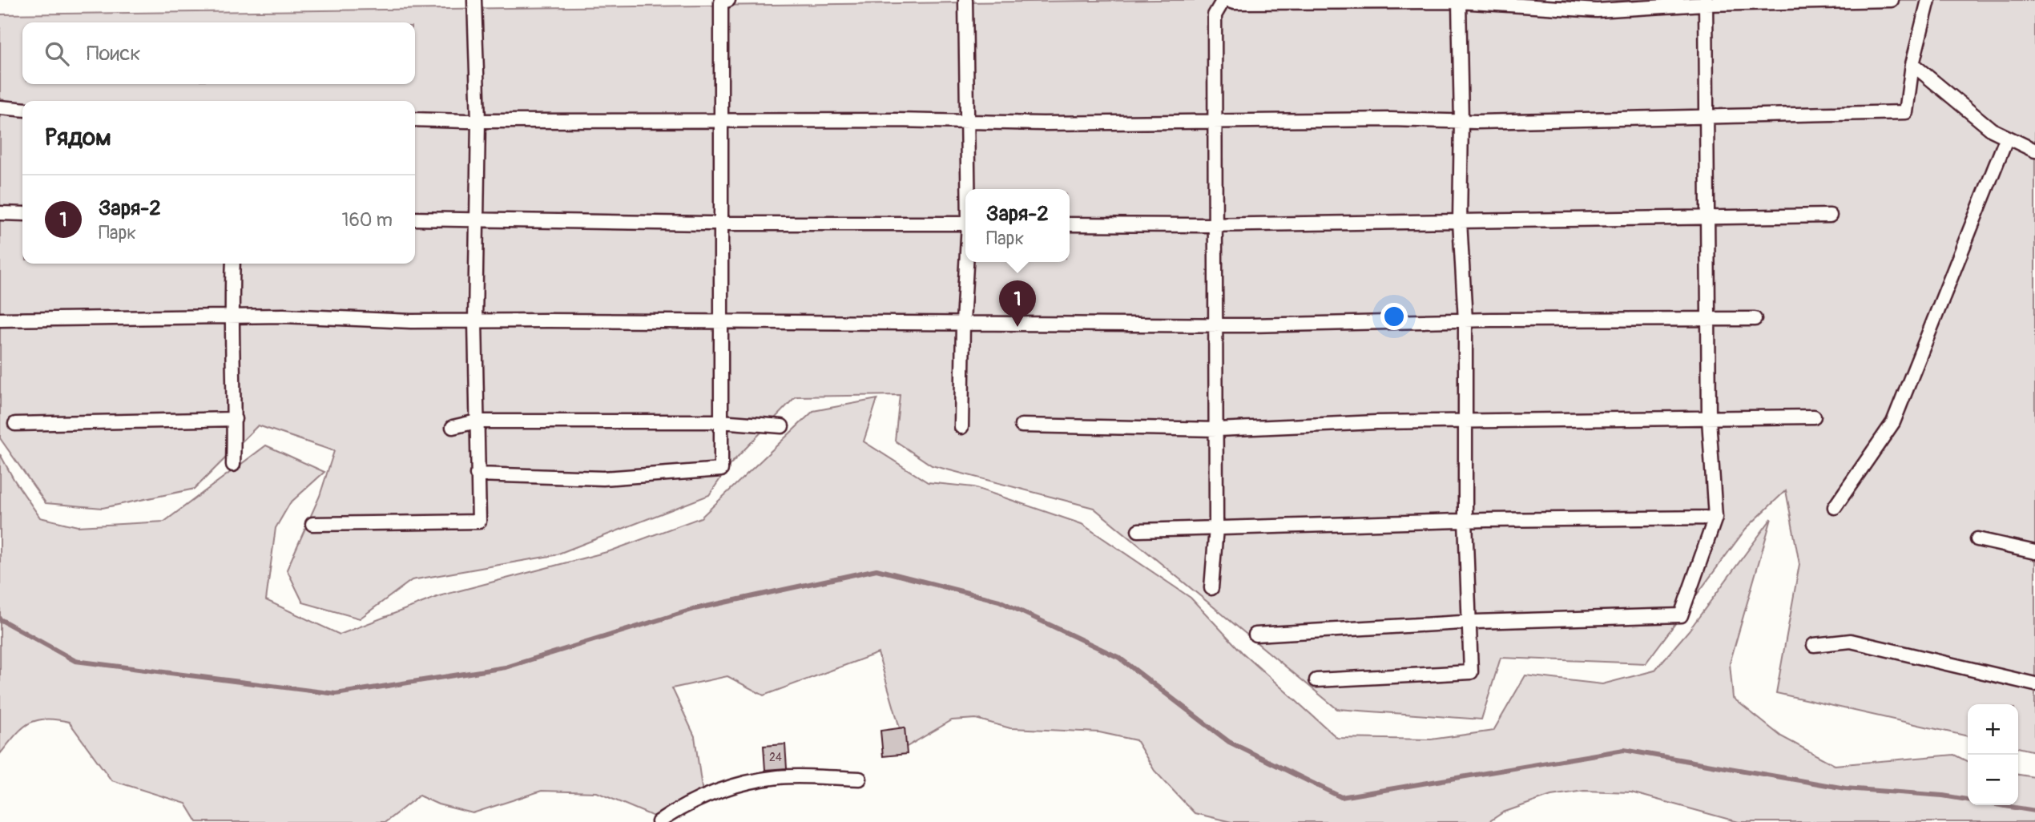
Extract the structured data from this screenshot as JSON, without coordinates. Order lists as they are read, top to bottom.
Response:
{
  "house_numbers": ["24"],
  "page": {
    "search": "Поиск",
    "heading": "Рядом",
    "list": [
      {
        "mark": "1",
        "name": "Заря-2",
        "note": "Парк",
        "value": "160 m"
      }
    ],
    "popup": ["Заря-2", "Парк"],
    "pins": "1",
    "map_buttons": ["+", "−"]
  }
}
